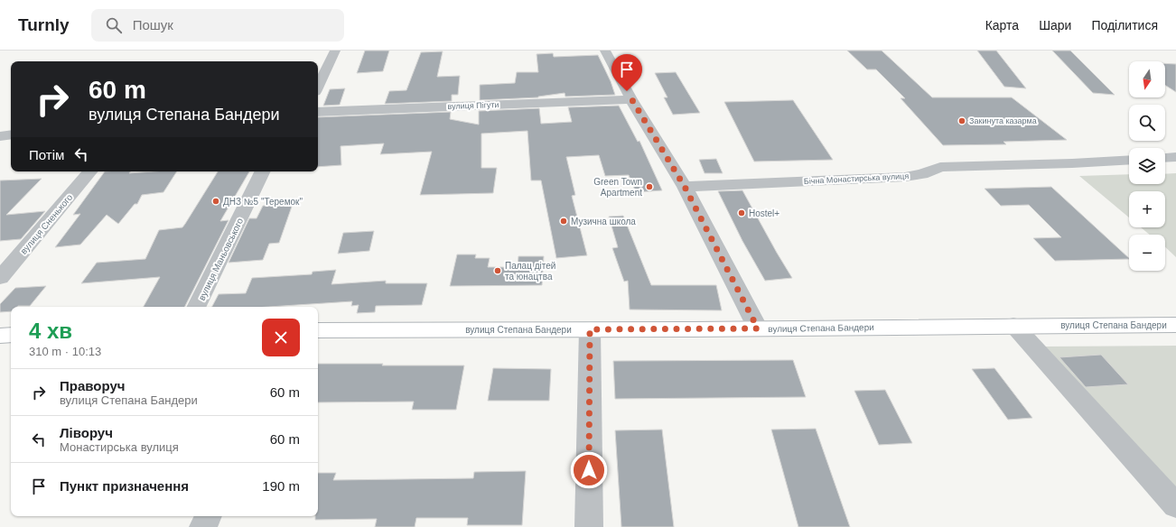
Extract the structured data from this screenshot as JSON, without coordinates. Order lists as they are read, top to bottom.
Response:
{
  "streets": {
    "street": [
      "вулиця Пігути",
      "Бічна Монастирська вулиця",
      "вулиця Сненького",
      "вулиця Маньовського",
      "вулиця Степана Бандери"
    ]
  },
  "places": [
    "Закинута казарма",
    "Green Town Apartment",
    "ДНЗ №5 \"Теремок\"",
    "Hostel+",
    "Музична школа",
    "Палац дітей та юнацтва"
  ],
  "north": "bottom",
  "page": {
    "header": "Turnly",
    "search": "Пошук",
    "nav": ["Карта", "Шари", "Поділитися"],
    "map_buttons": ["+", "−"],
    "turn": ["60 m", "вулиця Степана Бандери"],
    "then": "Потім",
    "heading": ["4 хв", "310 m · 10:13"],
    "list": [
      {
        "name": "Праворуч",
        "note": "вулиця Степана Бандери",
        "value": "60 m"
      },
      {
        "name": "Ліворуч",
        "note": "Монастирська вулиця",
        "value": "60 m"
      },
      {
        "name": "Пункт призначення",
        "value": "190 m"
      }
    ]
  }
}
